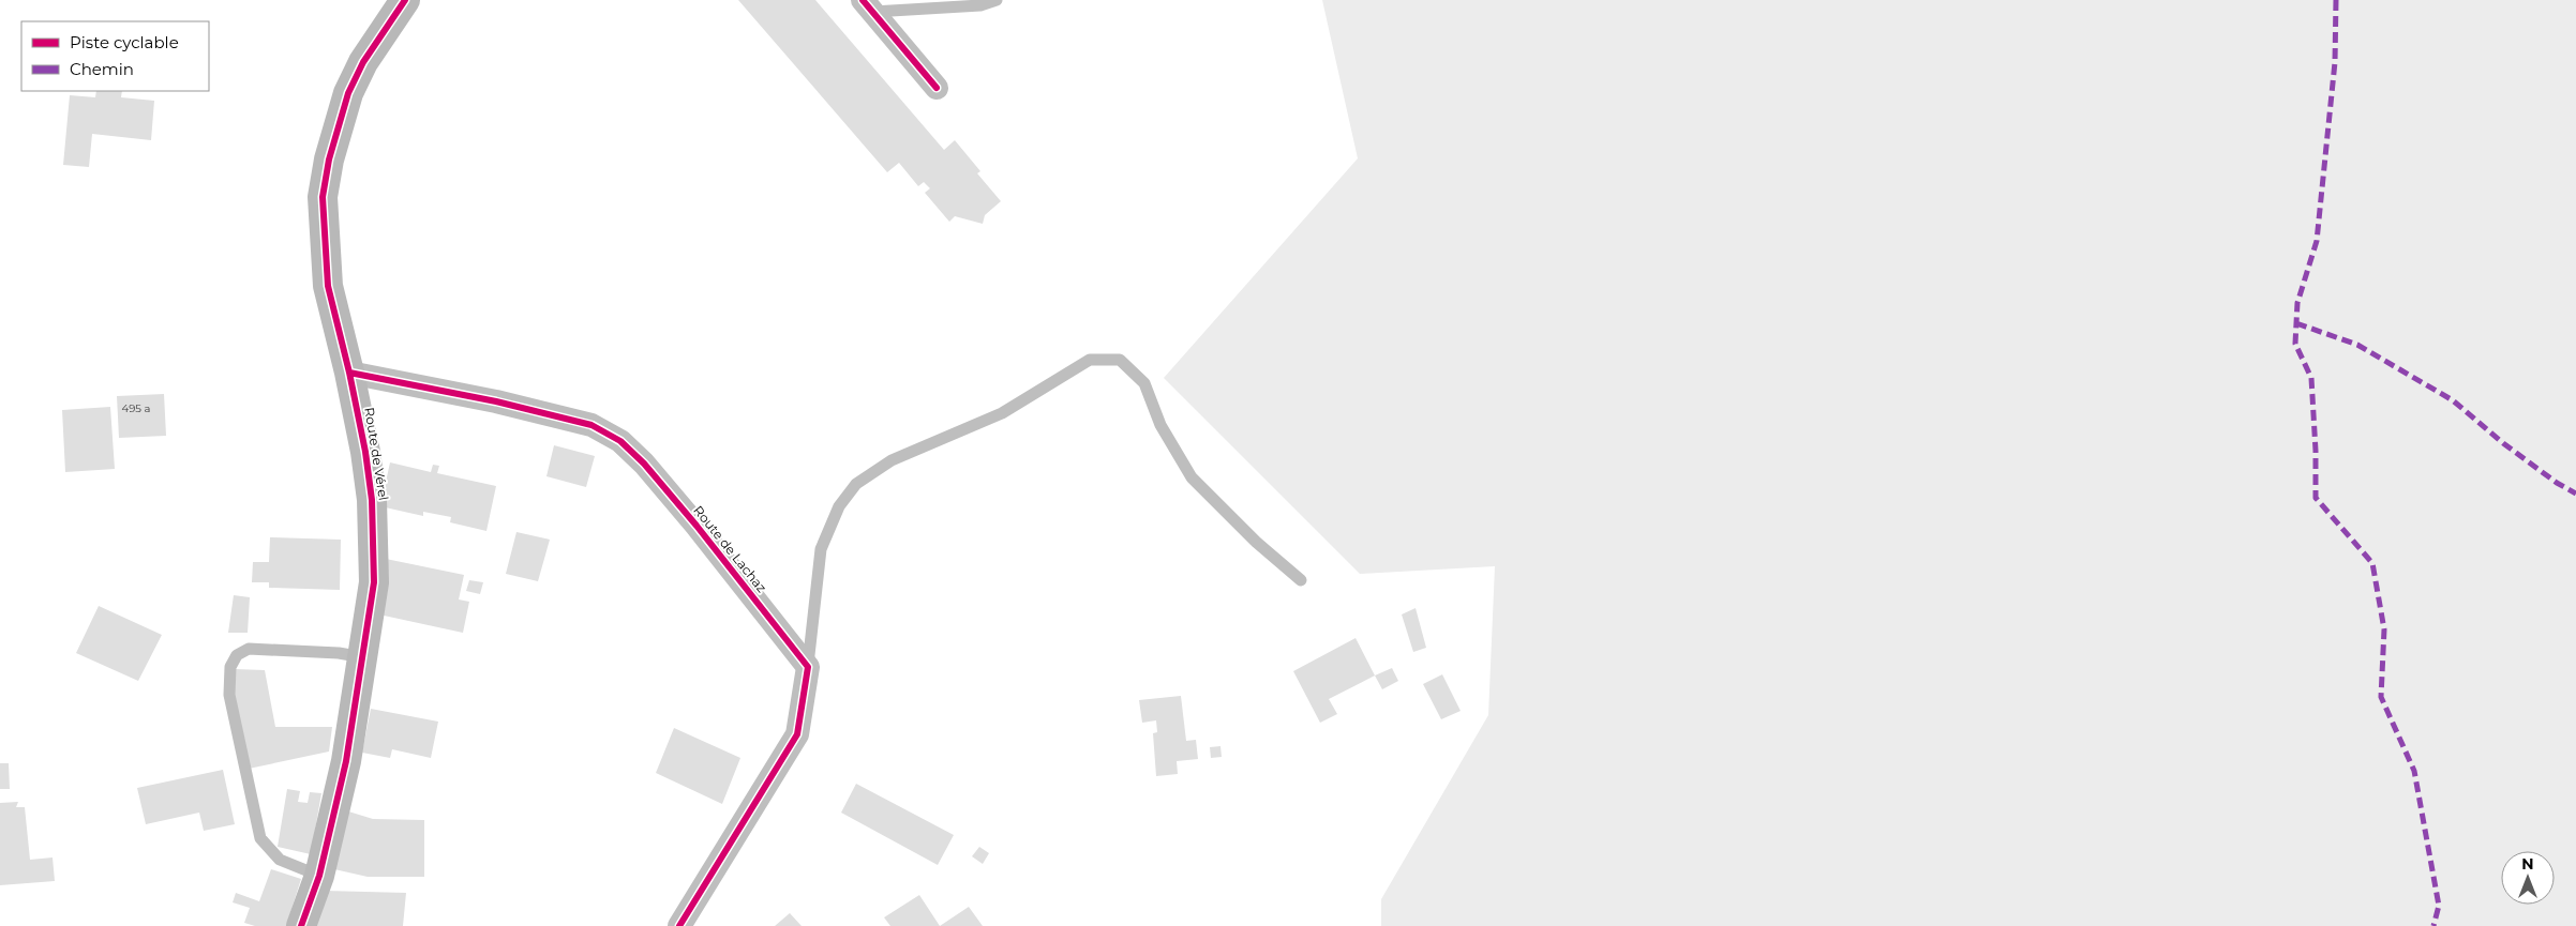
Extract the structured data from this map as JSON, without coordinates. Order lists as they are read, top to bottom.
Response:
{
  "streets": {
    "street": ["Route de Vérel", "Route de Lachaz"]
  },
  "crossings": [
    ["Route de Vérel", "Route de Lachaz"]
  ],
  "house_numbers": ["495 a"],
  "legend": ["Piste cyclable", "Chemin"],
  "north": "top"
}
